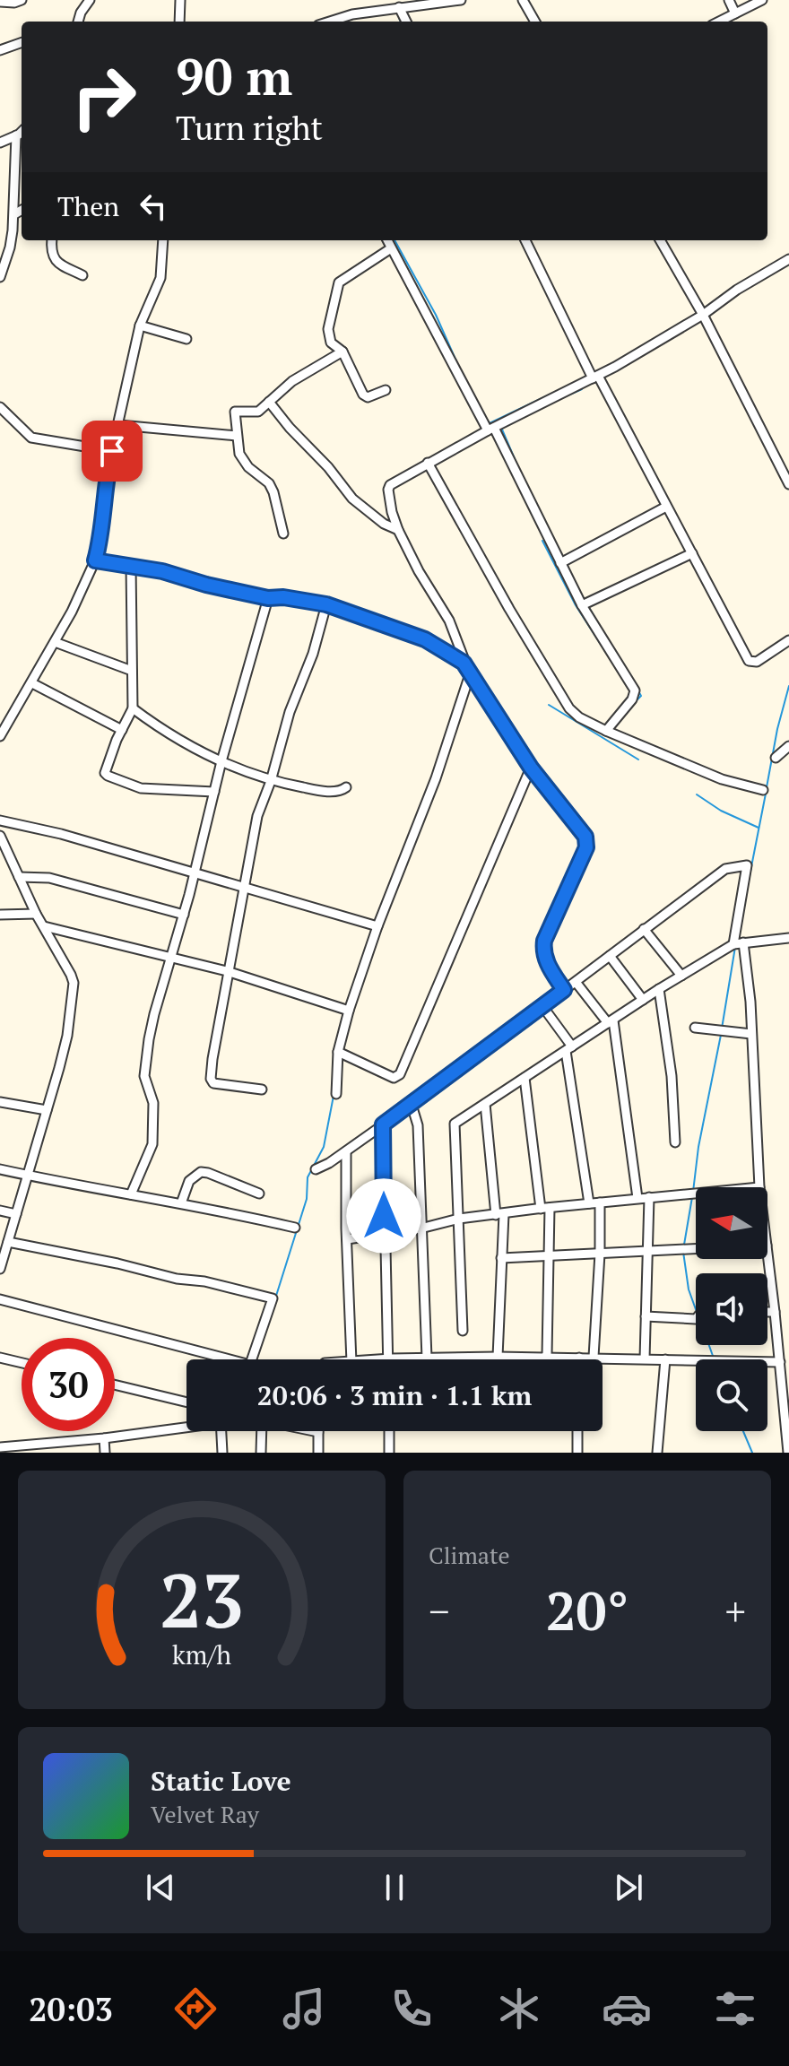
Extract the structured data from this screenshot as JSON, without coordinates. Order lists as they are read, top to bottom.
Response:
{
  "north": "left",
  "page": {
    "turn": ["90 m", "Turn right"],
    "then": "Then",
    "limit": "30",
    "trip": "20:06 · 3 min · 1.1 km",
    "tile": "Climate",
    "heat": ["−", "20°", "+"],
    "song": ["Static Love", "Velvet Ray"],
    "tabs": "20:03",
    "gauge": ["23", "km/h"]
  }
}
